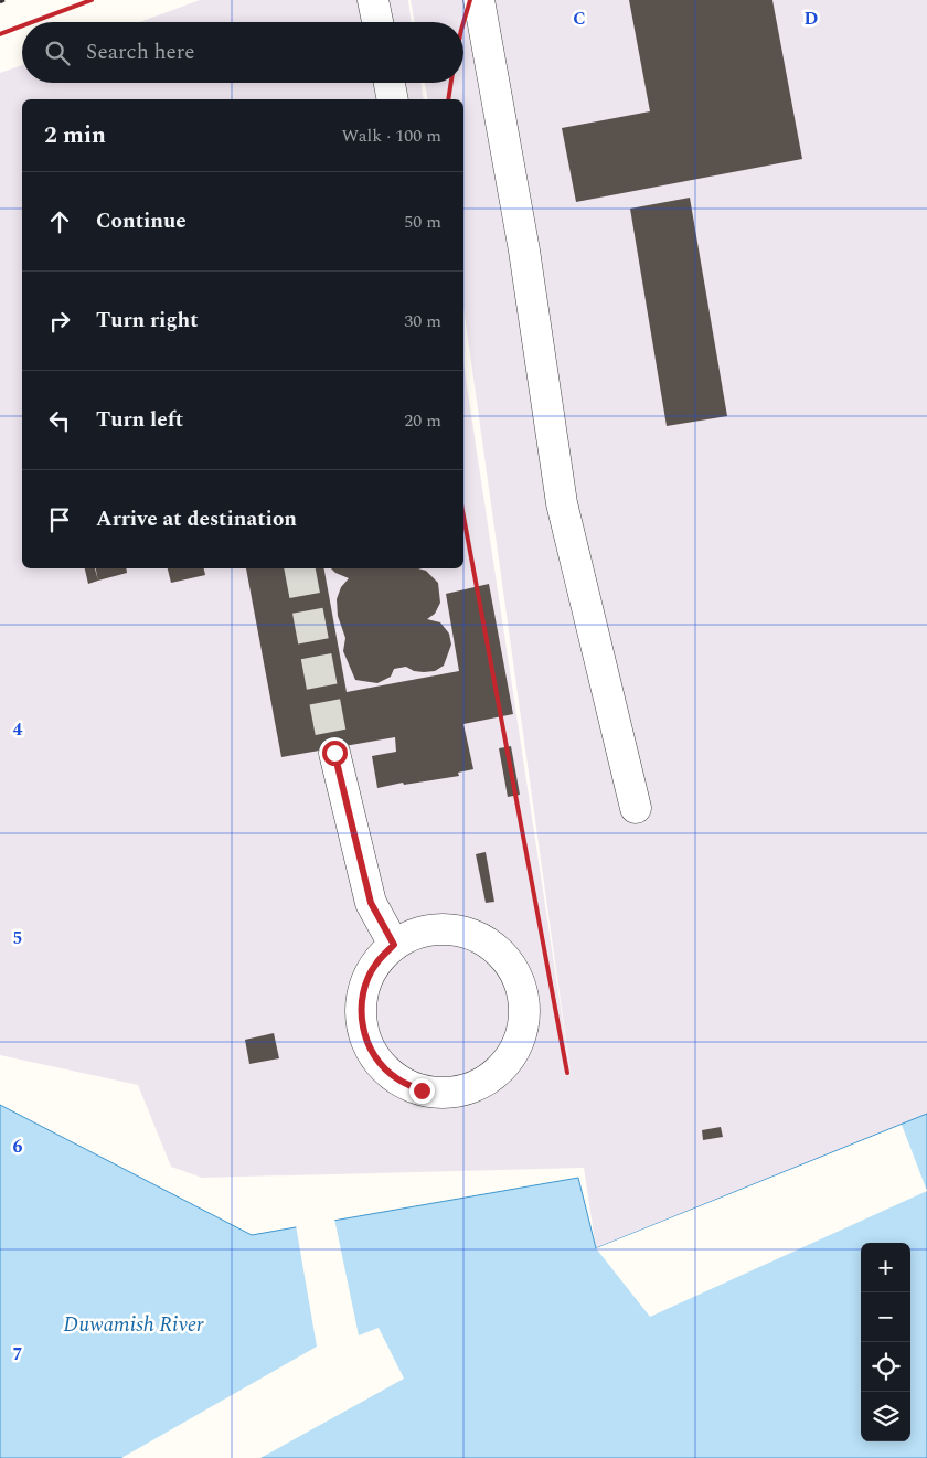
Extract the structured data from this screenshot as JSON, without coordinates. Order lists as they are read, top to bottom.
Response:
{
  "water": ["Duwamish River"],
  "page": {
    "search": "Search here",
    "heading": ["2 min", "Walk · 100 m"],
    "list": [
      ["Continue", "50 m"],
      ["Turn right", "30 m"],
      ["Turn left", "20 m"],
      "Arrive at destination"
    ],
    "map_buttons": ["+", "−"]
  },
  "grid": {
    "columns": ["C", "D"],
    "rows": [
      "4",
      "5",
      "6",
      "7"
    ]
  }
}
